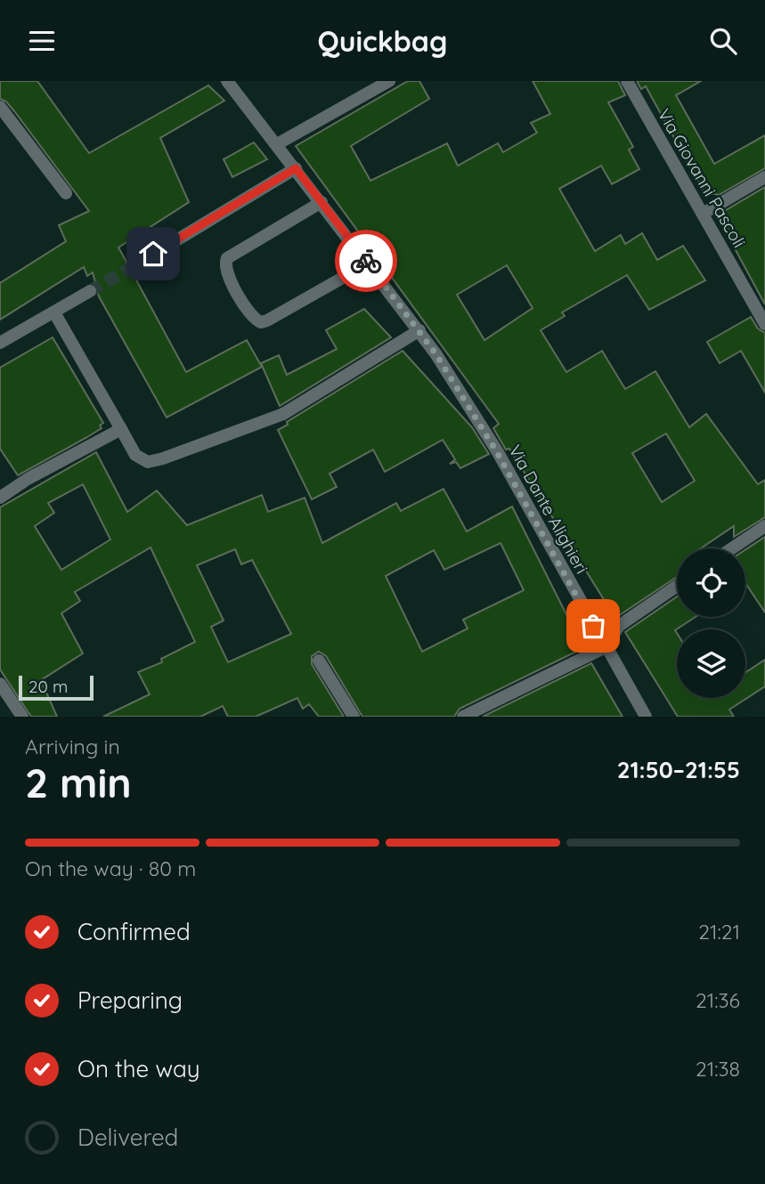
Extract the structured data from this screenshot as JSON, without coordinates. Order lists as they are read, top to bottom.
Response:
{
  "streets": {
    "street": ["Via Giovanni Pascoli", "Via Dante Alighieri"]
  },
  "scale_bar": "20 m",
  "page": {
    "header": "Quickbag",
    "scale": "20 m",
    "heading": ["2 min", "Arriving in", "21:50–21:55"],
    "bar": "On the way · 80 m",
    "list": [
      ["Confirmed", "21:21"],
      ["Preparing", "21:36"],
      ["On the way", "21:38"],
      "Delivered"
    ]
  }
}
